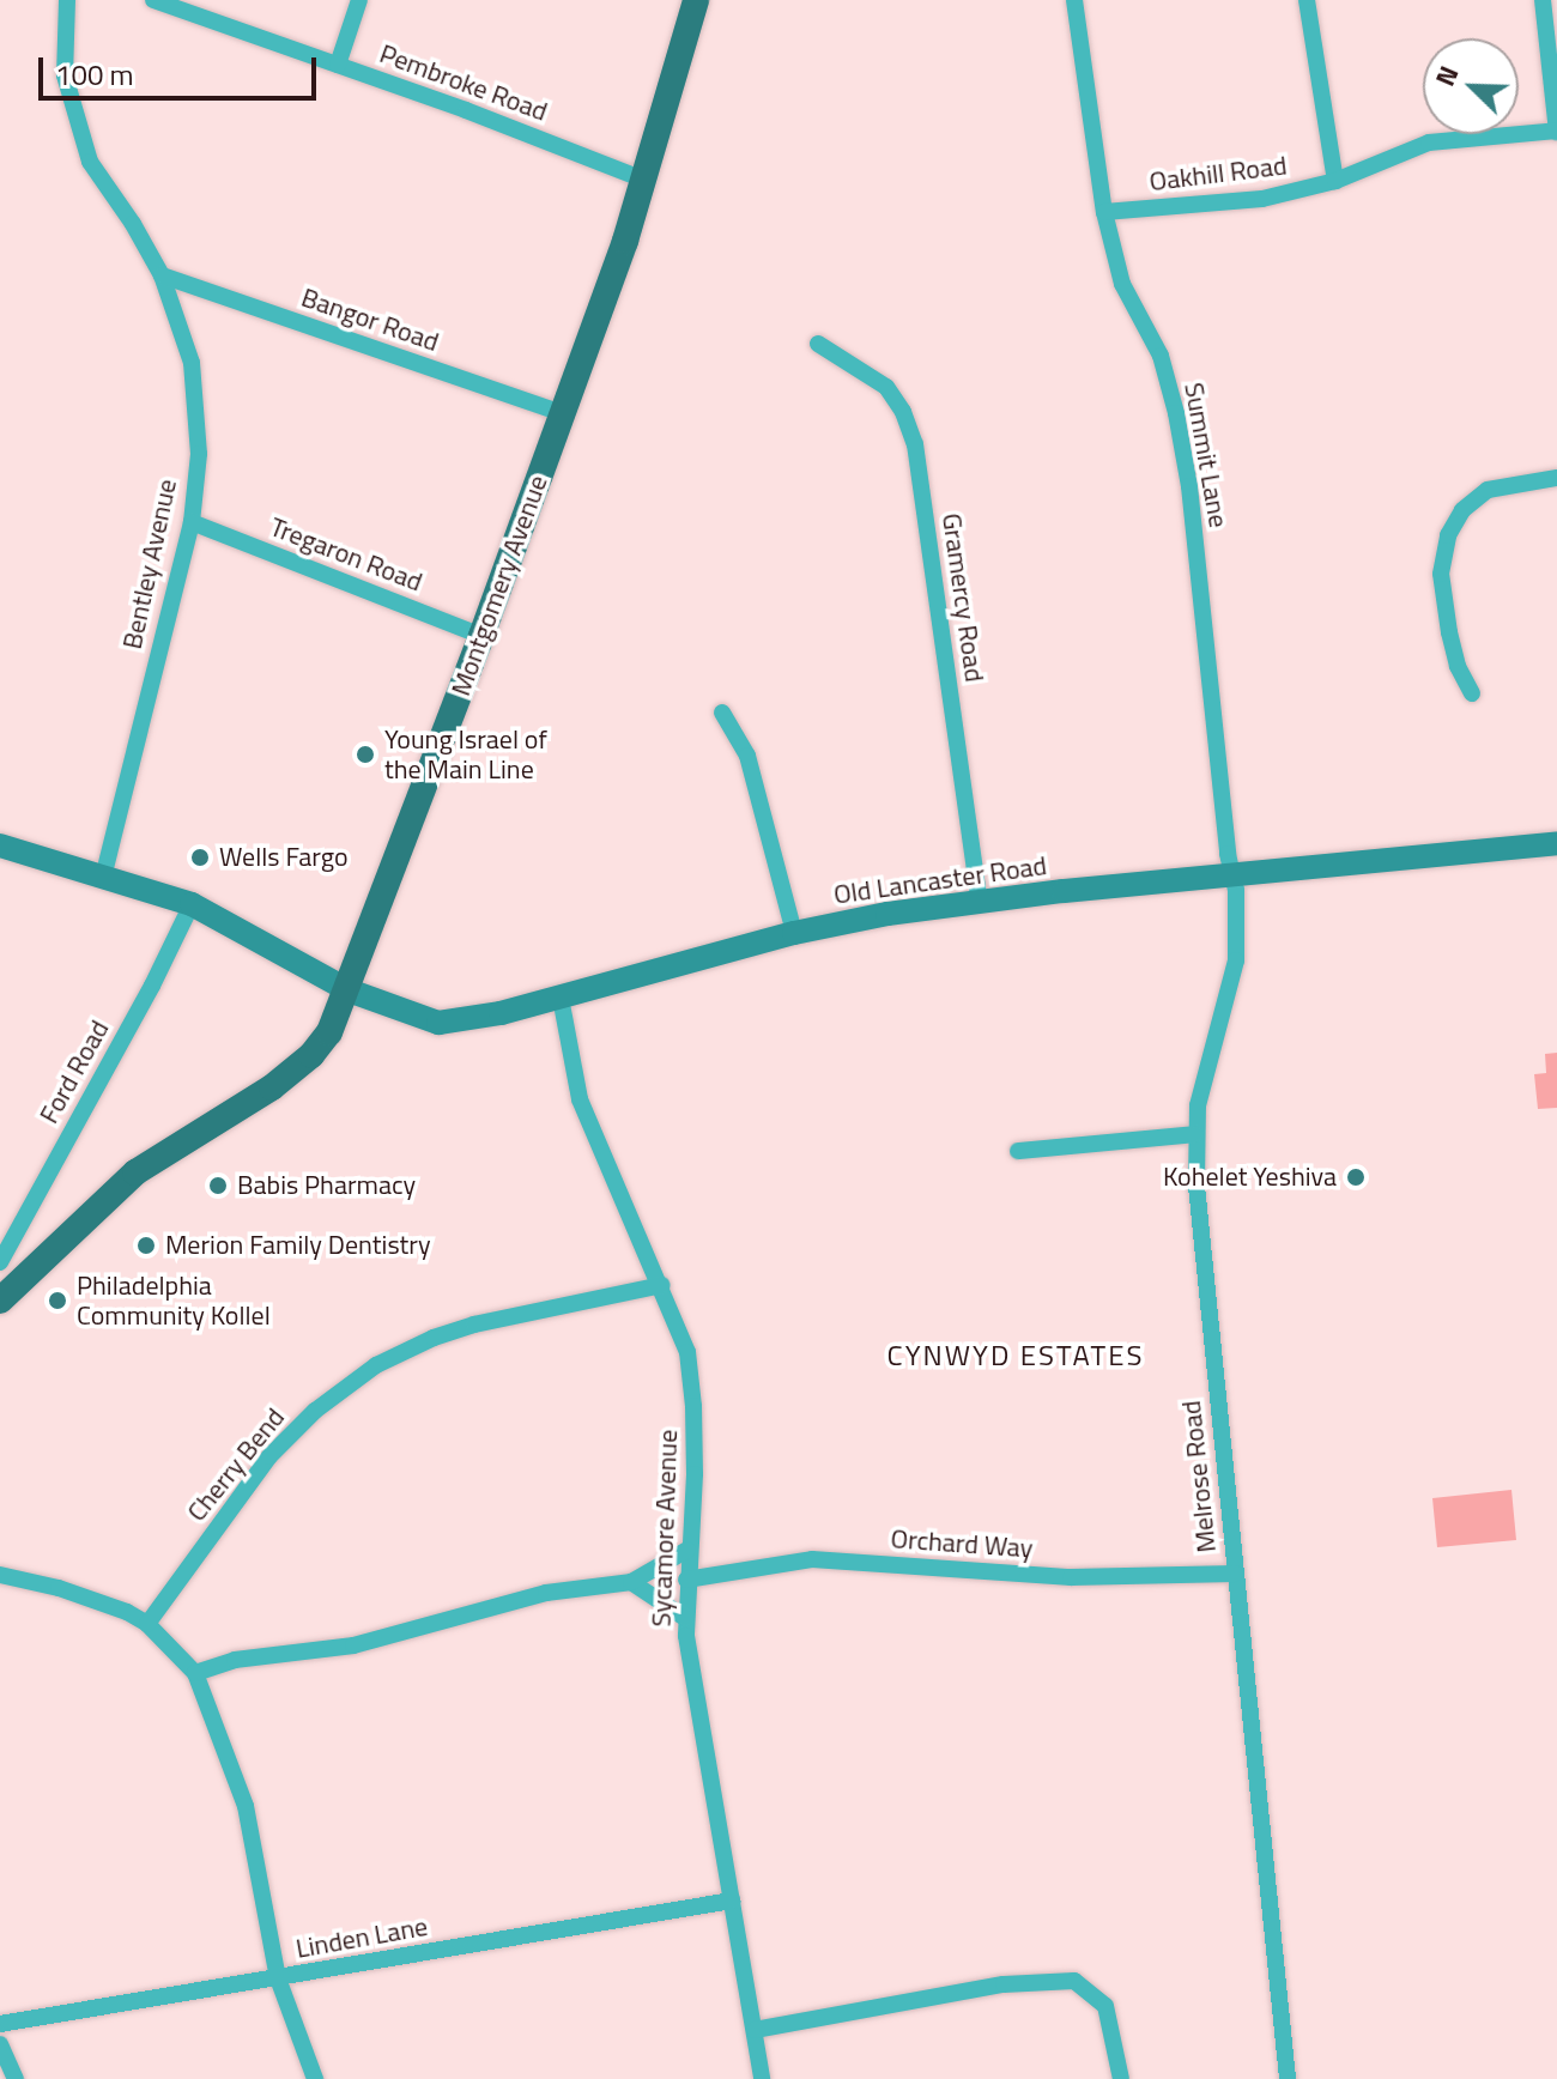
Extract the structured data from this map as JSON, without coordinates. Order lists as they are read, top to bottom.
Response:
{
  "streets": {
    "main road": ["Montgomery Avenue", "Old Lancaster Road"],
    "street": [
      "Pembroke Road",
      "Oakhill Road",
      "Bangor Road",
      "Summit Lane",
      "Tregaron Road",
      "Bentley Avenue",
      "Gramercy Road",
      "Ford Road",
      "Cherry Bend",
      "Melrose Road",
      "Sycamore Avenue",
      "Orchard Way",
      "Linden Lane"
    ]
  },
  "crossings": [
    ["Pembroke Road", "Montgomery Avenue"],
    ["Oakhill Road", "Summit Lane"],
    ["Bangor Road", "Bentley Avenue"],
    ["Bangor Road", "Montgomery Avenue"],
    ["Summit Lane", "Old Lancaster Road"],
    ["Summit Lane", "Melrose Road"],
    ["Tregaron Road", "Bentley Avenue"],
    ["Tregaron Road", "Montgomery Avenue"],
    ["Bentley Avenue", "Old Lancaster Road"],
    ["Montgomery Avenue", "Old Lancaster Road"],
    ["Montgomery Avenue", "Ford Road"],
    ["Gramercy Road", "Old Lancaster Road"],
    ["Old Lancaster Road", "Ford Road"],
    ["Old Lancaster Road", "Melrose Road"],
    ["Old Lancaster Road", "Sycamore Avenue"],
    ["Cherry Bend", "Sycamore Avenue"],
    ["Melrose Road", "Orchard Way"],
    ["Sycamore Avenue", "Orchard Way"],
    ["Sycamore Avenue", "Linden Lane"]
  ],
  "districts": ["CYNWYD ESTATES"],
  "places": [
    "Young Israel of the Main Line",
    "Wells Fargo",
    "Kohelet Yeshiva",
    "Babis Pharmacy",
    "Merion Family Dentistry",
    "Philadelphia Community Kollel"
  ],
  "scale_bar": "100 m",
  "north": "top left"
}
